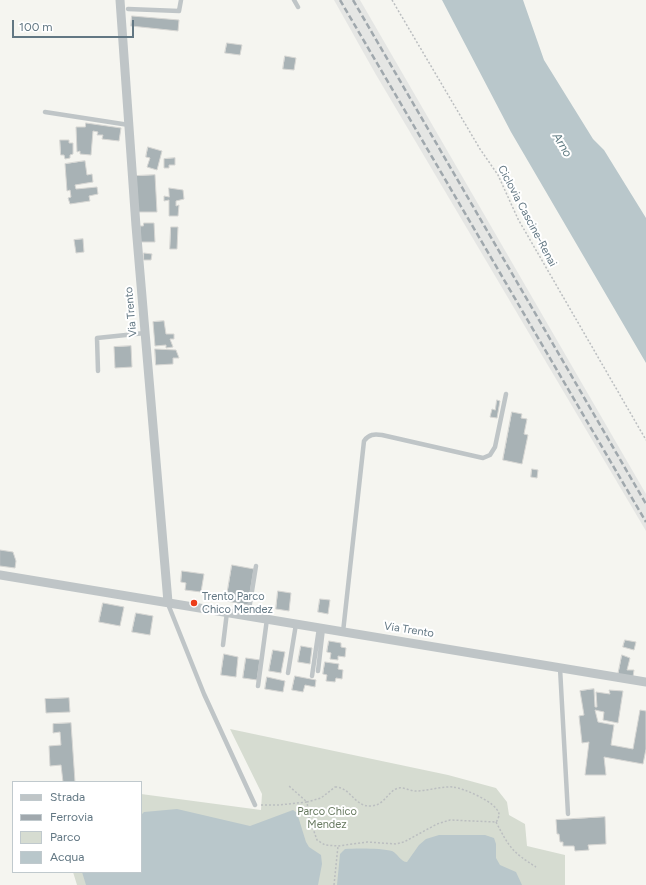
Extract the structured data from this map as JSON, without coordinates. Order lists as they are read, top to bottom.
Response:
{
  "streets": {
    "street": ["Via Trento"],
    "path": ["Ciclovia Cascine-Renai"]
  },
  "water": ["Arno"],
  "parks": ["Parco Chico Mendez"],
  "places": ["Trento Parco Chico Mendez"],
  "legend": [
    "Strada",
    "Ferrovia",
    "Parco",
    "Acqua"
  ],
  "scale_bar": "100 m"
}
